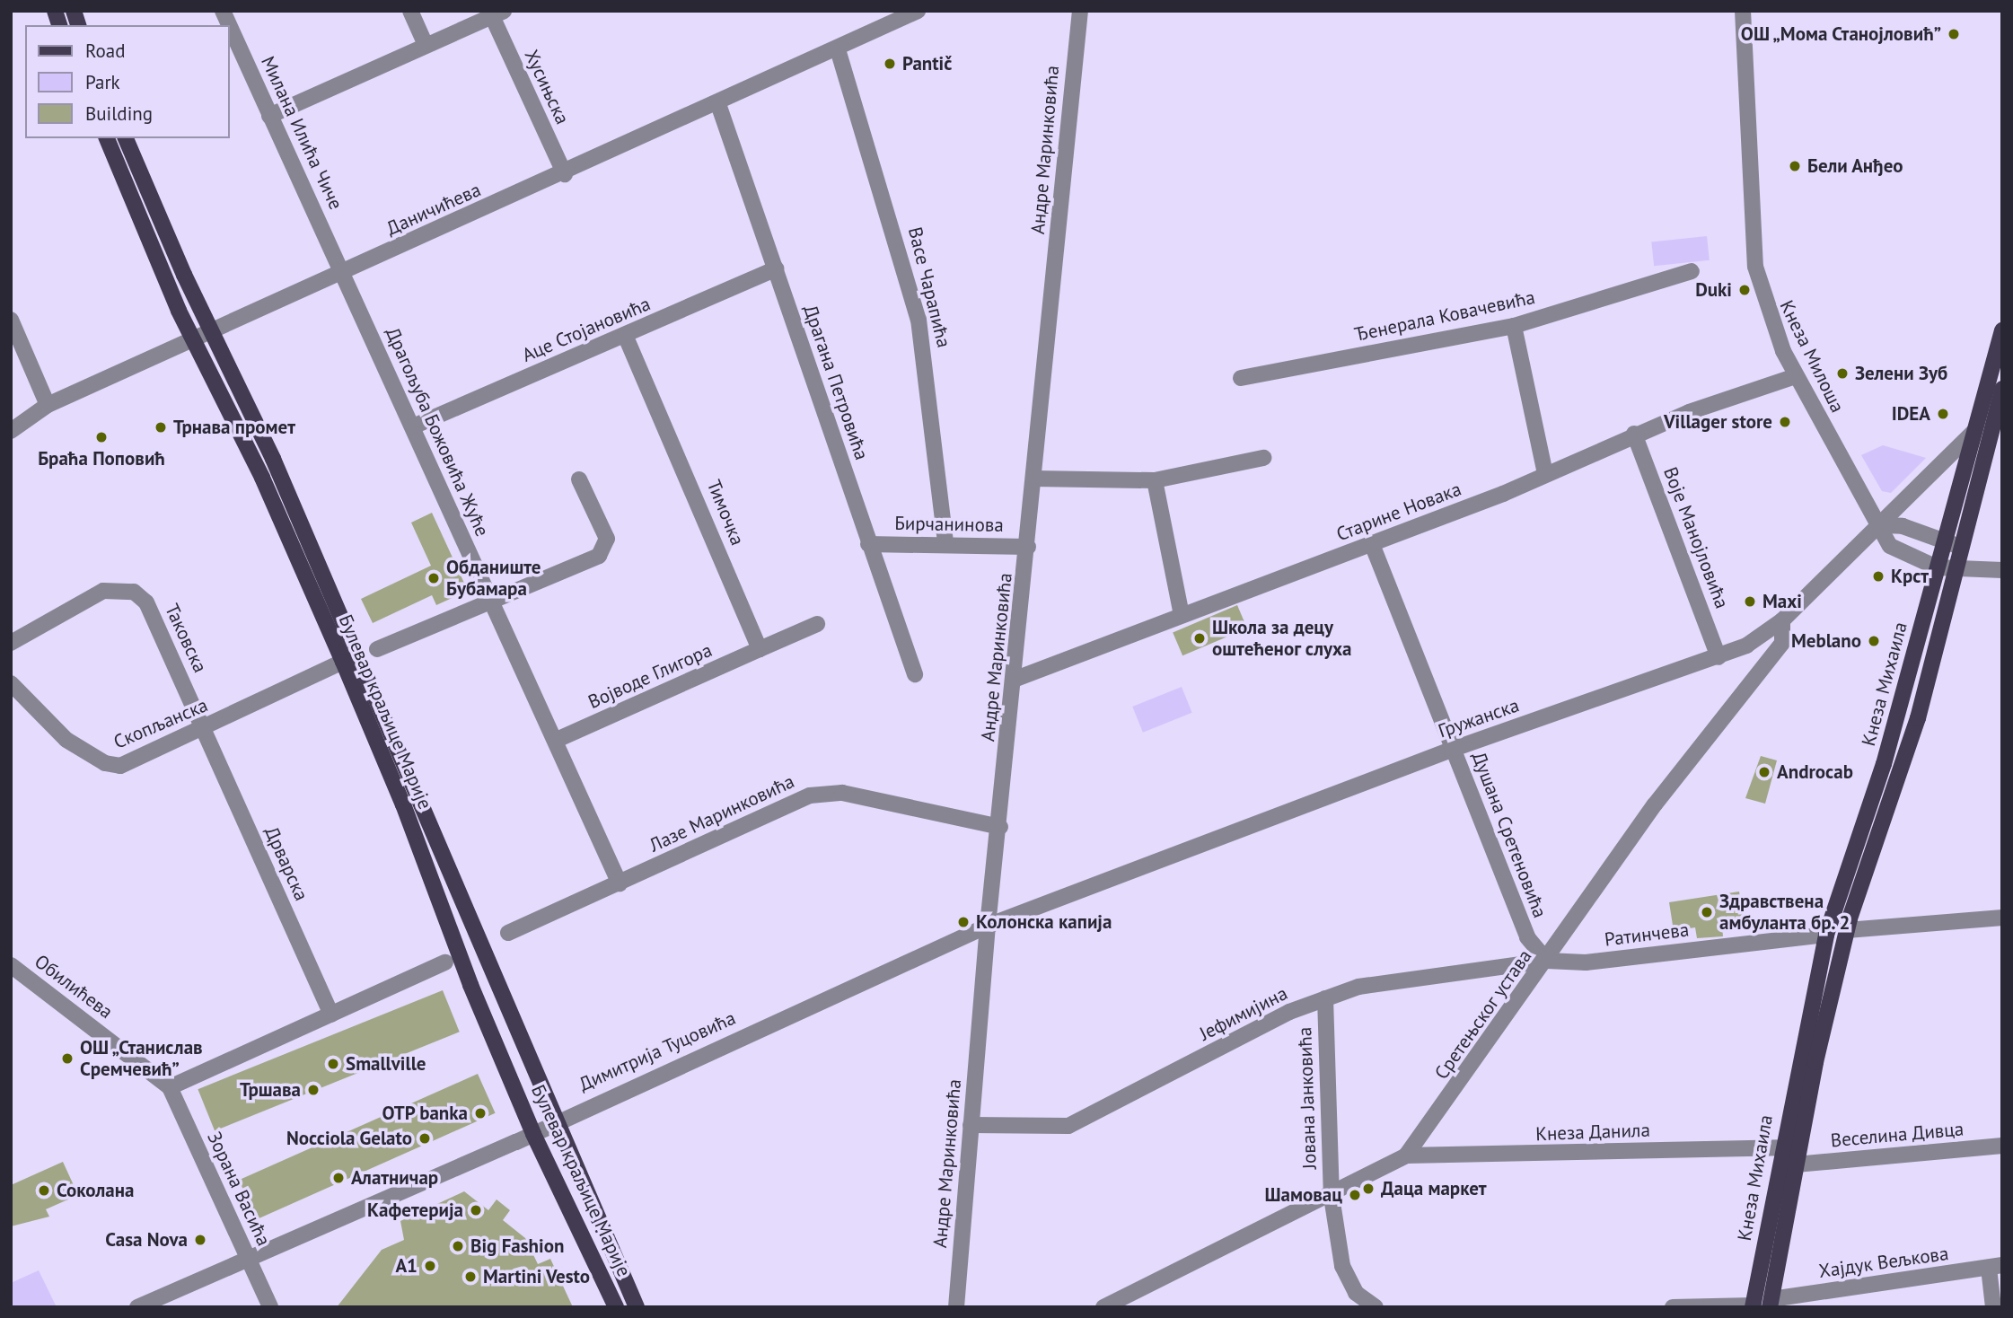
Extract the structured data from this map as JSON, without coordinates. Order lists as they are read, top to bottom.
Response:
{
  "streets": {
    "main road": ["Кнеза Михаила", "Булевар краљице Марије"],
    "street": [
      "Хусињска",
      "Милана Илића Чиче",
      "Андре Маринковића",
      "Даничићева",
      "Васе Чарапића",
      "Ђенерала Ковачевића",
      "Аце Стојановића",
      "Кнеза Милоша",
      "Драгана Петровића",
      "Драгољуба Божовића Жуће",
      "Старине Новака",
      "Тимочка",
      "Бирчанинова",
      "Воје Манојловића",
      "Таковска",
      "Војводе Глигора",
      "Гружанска",
      "Скопљанска",
      "Лазе Маринковића",
      "Душана Сретеновића",
      "Дрварска",
      "Ратинчева",
      "Обилићева",
      "Јефимијина",
      "Сретењског устава",
      "Димитрија Туцовића",
      "Јована Јанковића",
      "Кнеза Данила",
      "Веселина Дивца",
      "Зорана Васића",
      "Хајдук Вељкова"
    ]
  },
  "crossings": [
    ["Хусињска", "Даничићева"],
    ["Милана Илића Чиче", "Даничићева"],
    ["Милана Илића Чиче", "Драгољуба Божовића Жуће"],
    ["Андре Маринковића", "Старине Новака"],
    ["Андре Маринковића", "Бирчанинова"],
    ["Андре Маринковића", "Гружанска"],
    ["Андре Маринковића", "Лазе Маринковића"],
    ["Андре Маринковића", "Јефимијина"],
    ["Андре Маринковића", "Димитрија Туцовића"],
    ["Даничићева", "Васе Чарапића"],
    ["Даничићева", "Драгана Петровића"],
    ["Даничићева", "Драгољуба Божовића Жуће"],
    ["Даничићева", "Булевар краљице Марије"],
    ["Васе Чарапића", "Бирчанинова"],
    ["Аце Стојановића", "Драгана Петровића"],
    ["Аце Стојановића", "Драгољуба Божовића Жуће"],
    ["Аце Стојановића", "Тимочка"],
    ["Кнеза Милоша", "Старине Новака"],
    ["Кнеза Милоша", "Гружанска"],
    ["Драгана Петровића", "Бирчанинова"],
    ["Драгољуба Божовића Жуће", "Војводе Глигора"],
    ["Драгољуба Божовића Жуће", "Лазе Маринковића"],
    ["Старине Новака", "Воје Манојловића"],
    ["Старине Новака", "Душана Сретеновића"],
    ["Тимочка", "Војводе Глигора"],
    ["Воје Манојловића", "Гружанска"],
    ["Таковска", "Скопљанска"],
    ["Таковска", "Дрварска"],
    ["Кнеза Михаила", "Гружанска"],
    ["Кнеза Михаила", "Ратинчева"],
    ["Кнеза Михаила", "Кнеза Данила"],
    ["Кнеза Михаила", "Веселина Дивца"],
    ["Кнеза Михаила", "Хајдук Вељкова"],
    ["Булевар краљице Марије", "Скопљанска"],
    ["Булевар краљице Марије", "Димитрија Туцовића"],
    ["Гружанска", "Душана Сретеновића"],
    ["Гружанска", "Сретењског устава"],
    ["Гружанска", "Димитрија Туцовића"],
    ["Скопљанска", "Дрварска"],
    ["Душана Сретеновића", "Ратинчева"],
    ["Душана Сретеновића", "Јефимијина"],
    ["Душана Сретеновића", "Сретењског устава"],
    ["Ратинчева", "Јефимијина"],
    ["Ратинчева", "Сретењског устава"],
    ["Обилићева", "Зорана Васића"],
    ["Јефимијина", "Сретењског устава"],
    ["Јефимијина", "Јована Јанковића"],
    ["Сретењског устава", "Јована Јанковића"],
    ["Сретењског устава", "Кнеза Данила"],
    ["Димитрија Туцовића", "Зорана Васића"]
  ],
  "places": [
    "ОШ „Мома Станојловић”",
    "Pantič",
    "Бели Анђео",
    "Duki",
    "Зелени Зуб",
    "IDEA",
    "Villager store",
    "Трнава промет",
    "Браћа Поповић",
    "Крст",
    "Обданиште Бубамара",
    "Maxi",
    "Школа за децу оштећеног слуха",
    "Meblano",
    "Androcab",
    "Здравствена амбуланта бр. 2",
    "Колонска капија",
    "ОШ „Станислав Сремчевић”",
    "Smallville",
    "Тршава",
    "OTP banka",
    "Nocciola Gelato",
    "Алатничар",
    "Даца маркет",
    "Соколана",
    "Шамовац",
    "Кафетерија",
    "Casa Nova",
    "Big Fashion",
    "A1",
    "Martini Vesto"
  ],
  "legend": ["Road", "Park", "Building"]
}
